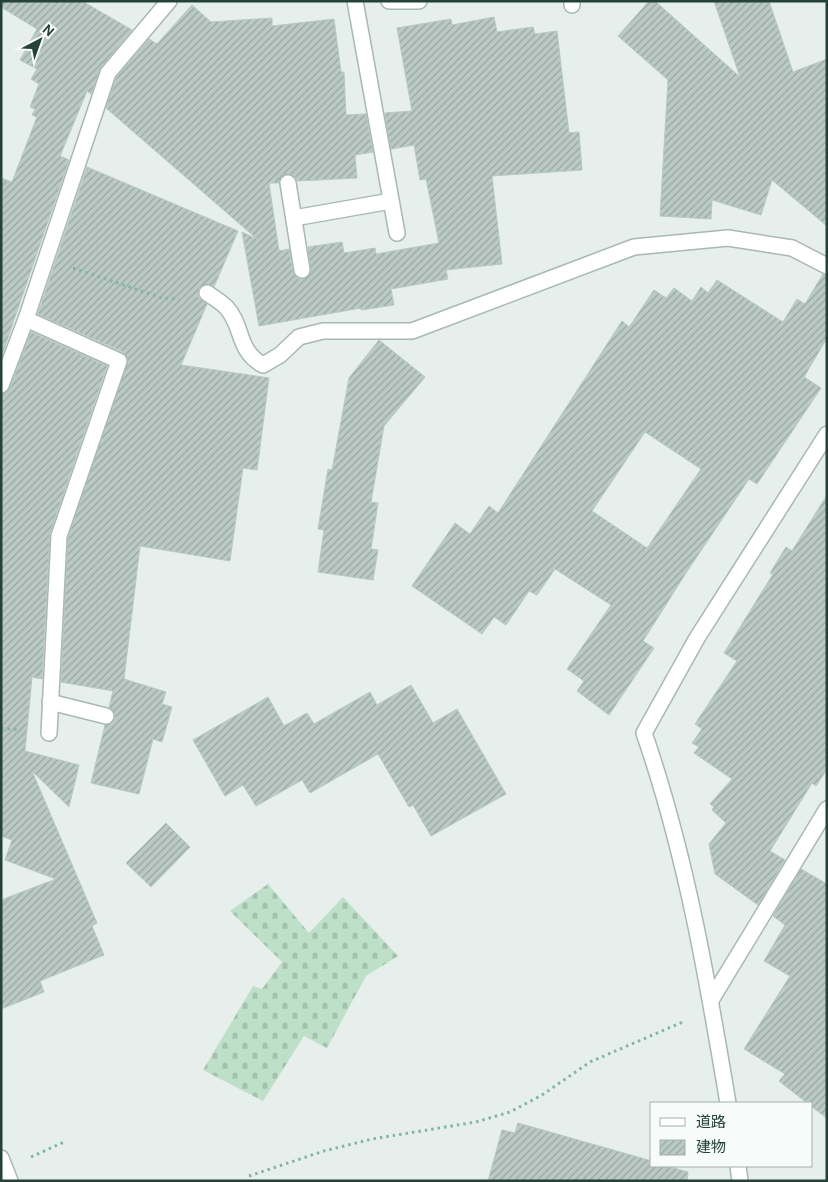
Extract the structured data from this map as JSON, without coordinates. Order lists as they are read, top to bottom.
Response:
{
  "legend": ["道路", "建物"],
  "north": "top right"
}
